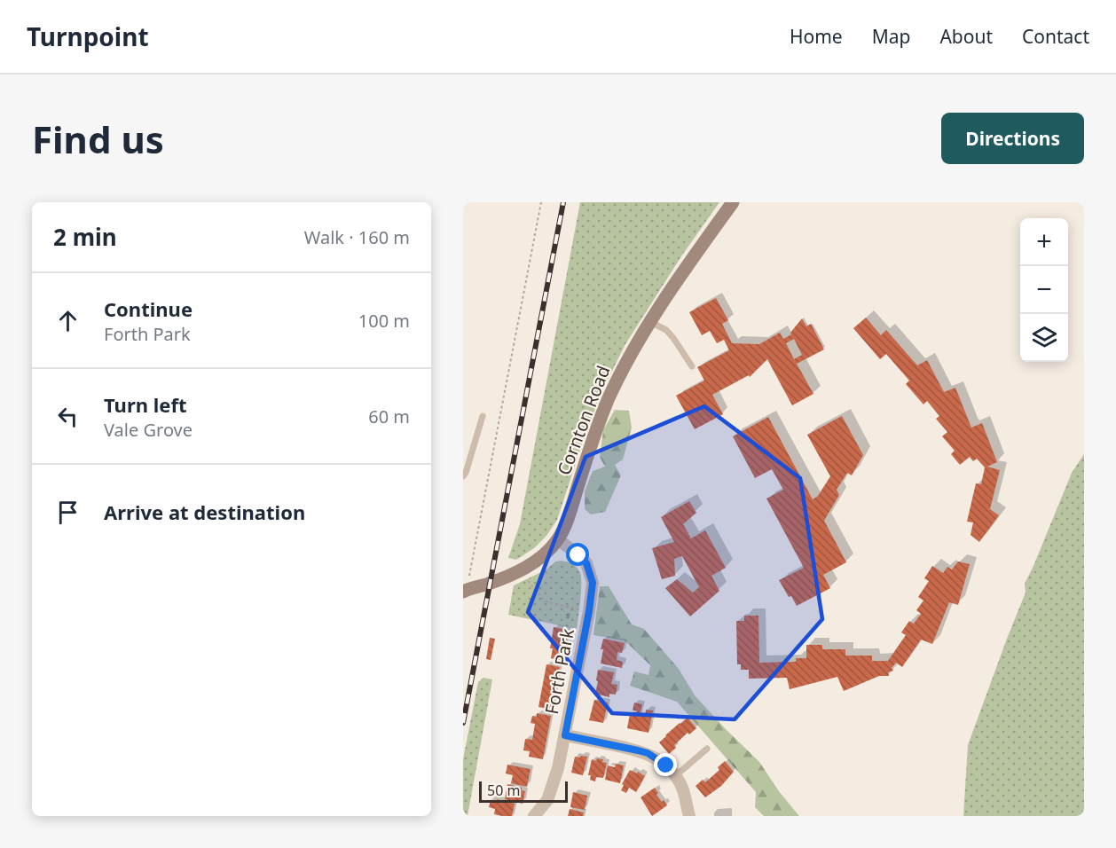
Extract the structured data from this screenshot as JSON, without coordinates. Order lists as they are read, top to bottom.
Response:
{
  "streets": {
    "main road": ["Cornton Road"],
    "street": ["Forth Park"]
  },
  "crossings": [
    ["Cornton Road", "Forth Park"]
  ],
  "scale_bar": "50 m",
  "page": {
    "header": "Turnpoint",
    "nav": [
      "Home",
      "Map",
      "About",
      "Contact"
    ],
    "buttons": "Directions",
    "title": "Find us",
    "heading": ["2 min", "Walk · 160 m"],
    "map_buttons": ["+", "−"],
    "list": [
      ["Continue", "Forth Park", "100 m"],
      ["Turn left", "Vale Grove", "60 m"],
      "Arrive at destination"
    ],
    "scale": "50 m"
  }
}
